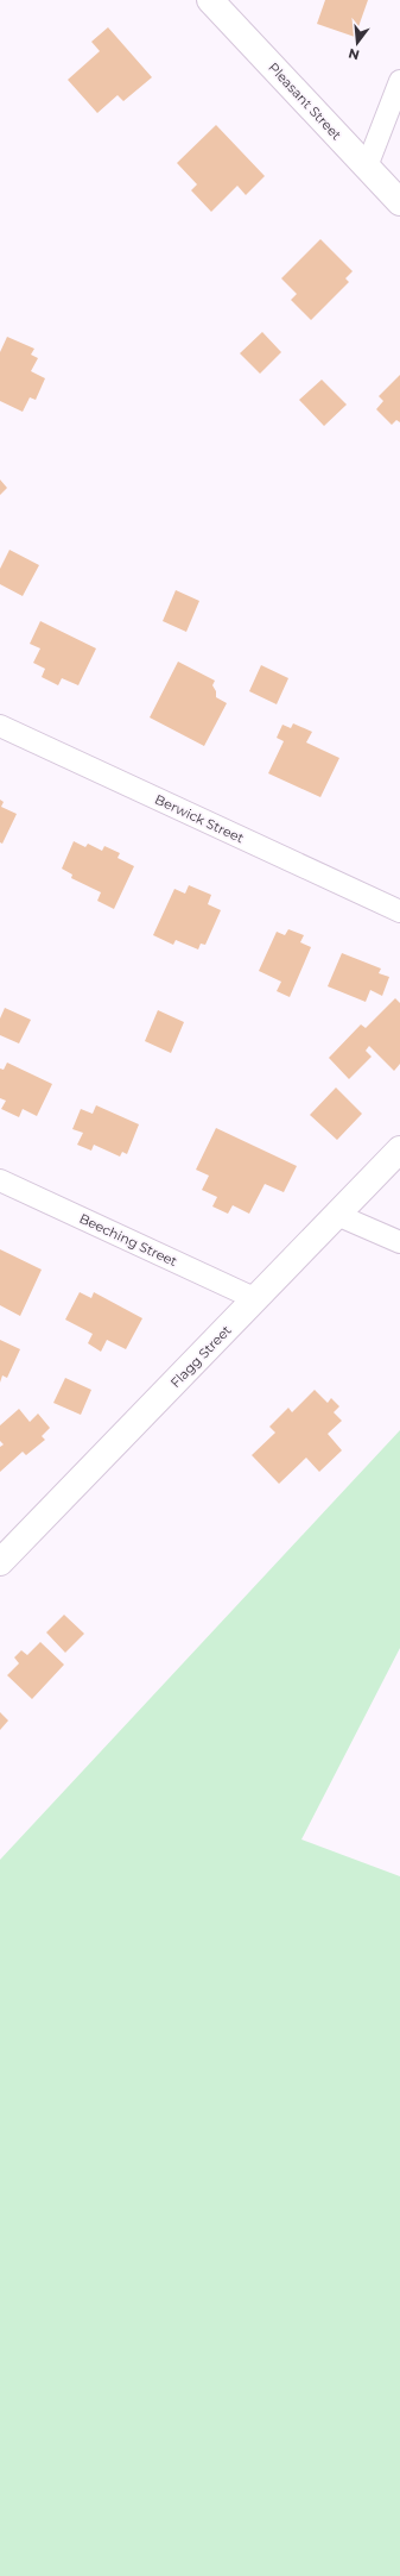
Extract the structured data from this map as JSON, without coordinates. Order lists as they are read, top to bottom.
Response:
{
  "streets": {
    "street": [
      "Pleasant Street",
      "Berwick Street",
      "Beeching Street",
      "Flagg Street"
    ]
  },
  "crossings": [
    ["Beeching Street", "Flagg Street"]
  ],
  "north": "bottom"
}
